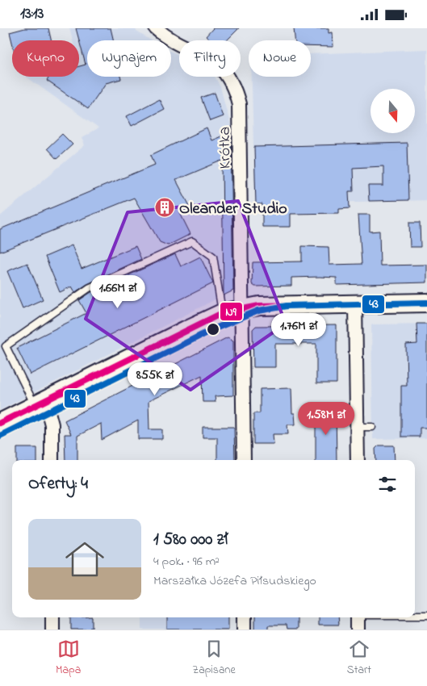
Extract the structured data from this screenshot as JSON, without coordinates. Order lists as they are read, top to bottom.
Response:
{
  "streets": {
    "street": ["Krótka"]
  },
  "places": {
    "building": ["Oleander Studio"]
  },
  "lines": ["transit line 43", "transit line N9"],
  "north": "bottom",
  "page": {
    "status": "13:13",
    "chip": [
      "Kupno",
      "Wynajem",
      "Filtry",
      "Nowe"
    ],
    "price": [
      "1.66M zł",
      "1.76M zł",
      "855K zł",
      "1.58M zł"
    ],
    "heading": "Oferty: 4",
    "list": [
      {
        "name": "1 580 000 zł",
        "note": "4 pok. · 96 m² · Marszałka Józefa Piłsudskiego"
      }
    ],
    "tabs": ["Mapa", "Zapisane", "Start"]
  }
}
